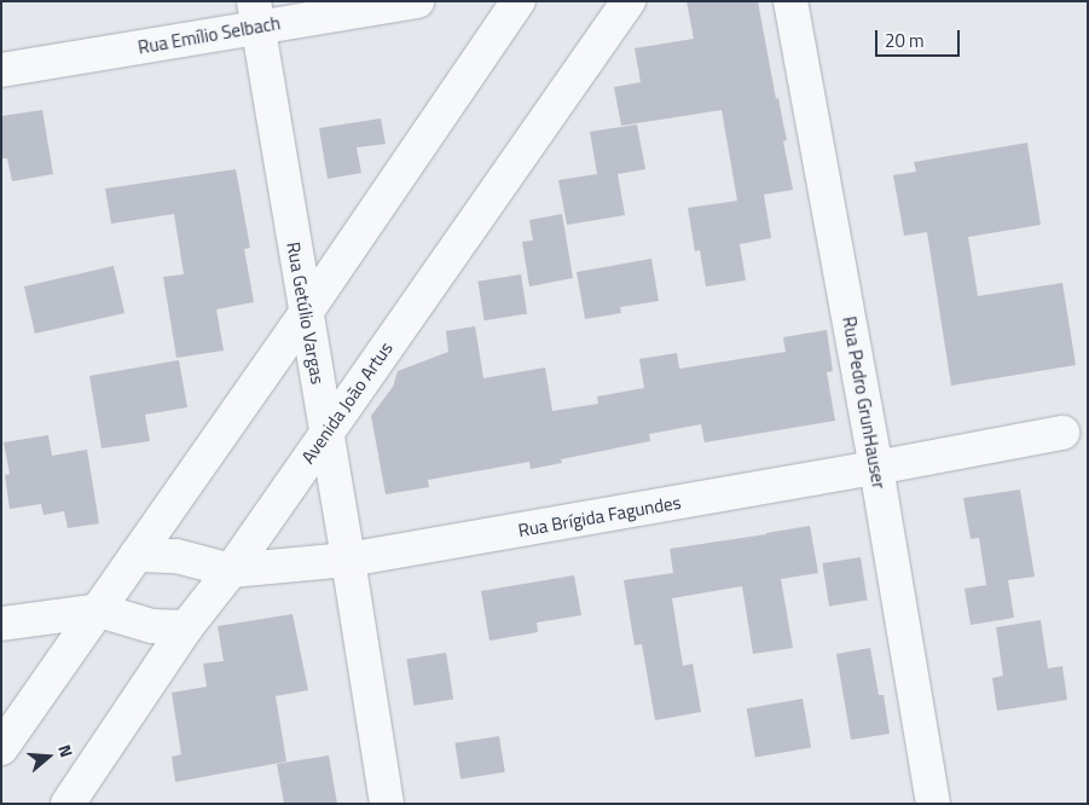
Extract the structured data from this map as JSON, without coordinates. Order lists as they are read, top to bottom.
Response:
{
  "streets": {
    "street": [
      "Rua Emílio Selbach",
      "Rua Getúlio Vargas",
      "Avenida João Artus",
      "Rua Pedro GrunHauser",
      "Rua Brígida Fagundes"
    ]
  },
  "crossings": [
    ["Rua Emílio Selbach", "Rua Getúlio Vargas"],
    ["Rua Getúlio Vargas", "Avenida João Artus"],
    ["Rua Getúlio Vargas", "Rua Brígida Fagundes"],
    ["Avenida João Artus", "Rua Brígida Fagundes"],
    ["Rua Pedro GrunHauser", "Rua Brígida Fagundes"]
  ],
  "scale_bar": "20 m",
  "north": "right"
}
